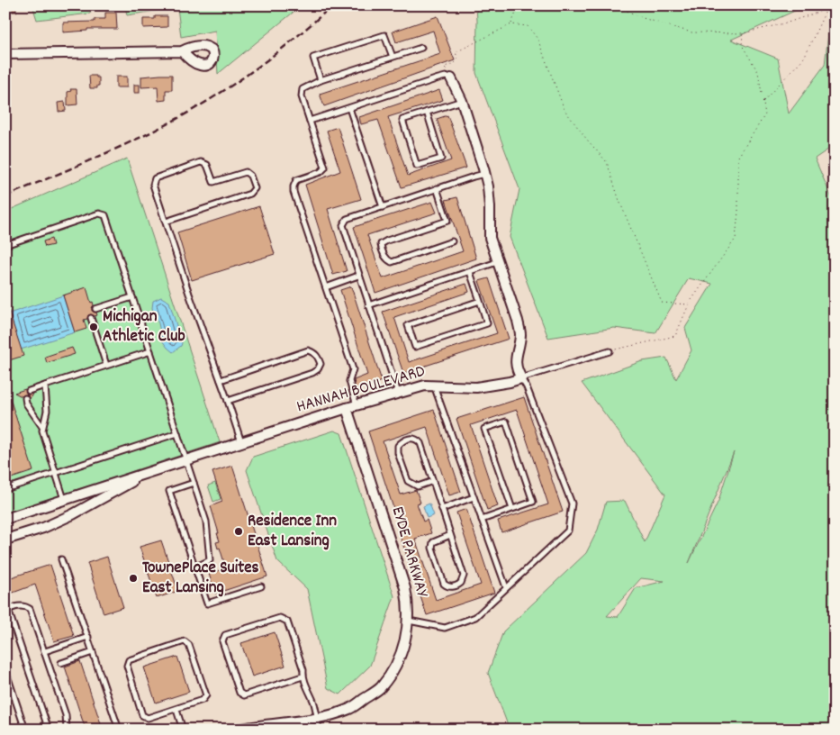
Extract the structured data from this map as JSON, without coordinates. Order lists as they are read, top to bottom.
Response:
{
  "streets": {
    "street": ["HANNAH BOULEVARD", "EYDE PARKWAY"]
  },
  "crossings": [
    ["HANNAH BOULEVARD", "EYDE PARKWAY"]
  ],
  "places": ["Michigan Athletic Club", "Residence Inn East Lansing", "TownePlace Suites East Lansing"]
}
